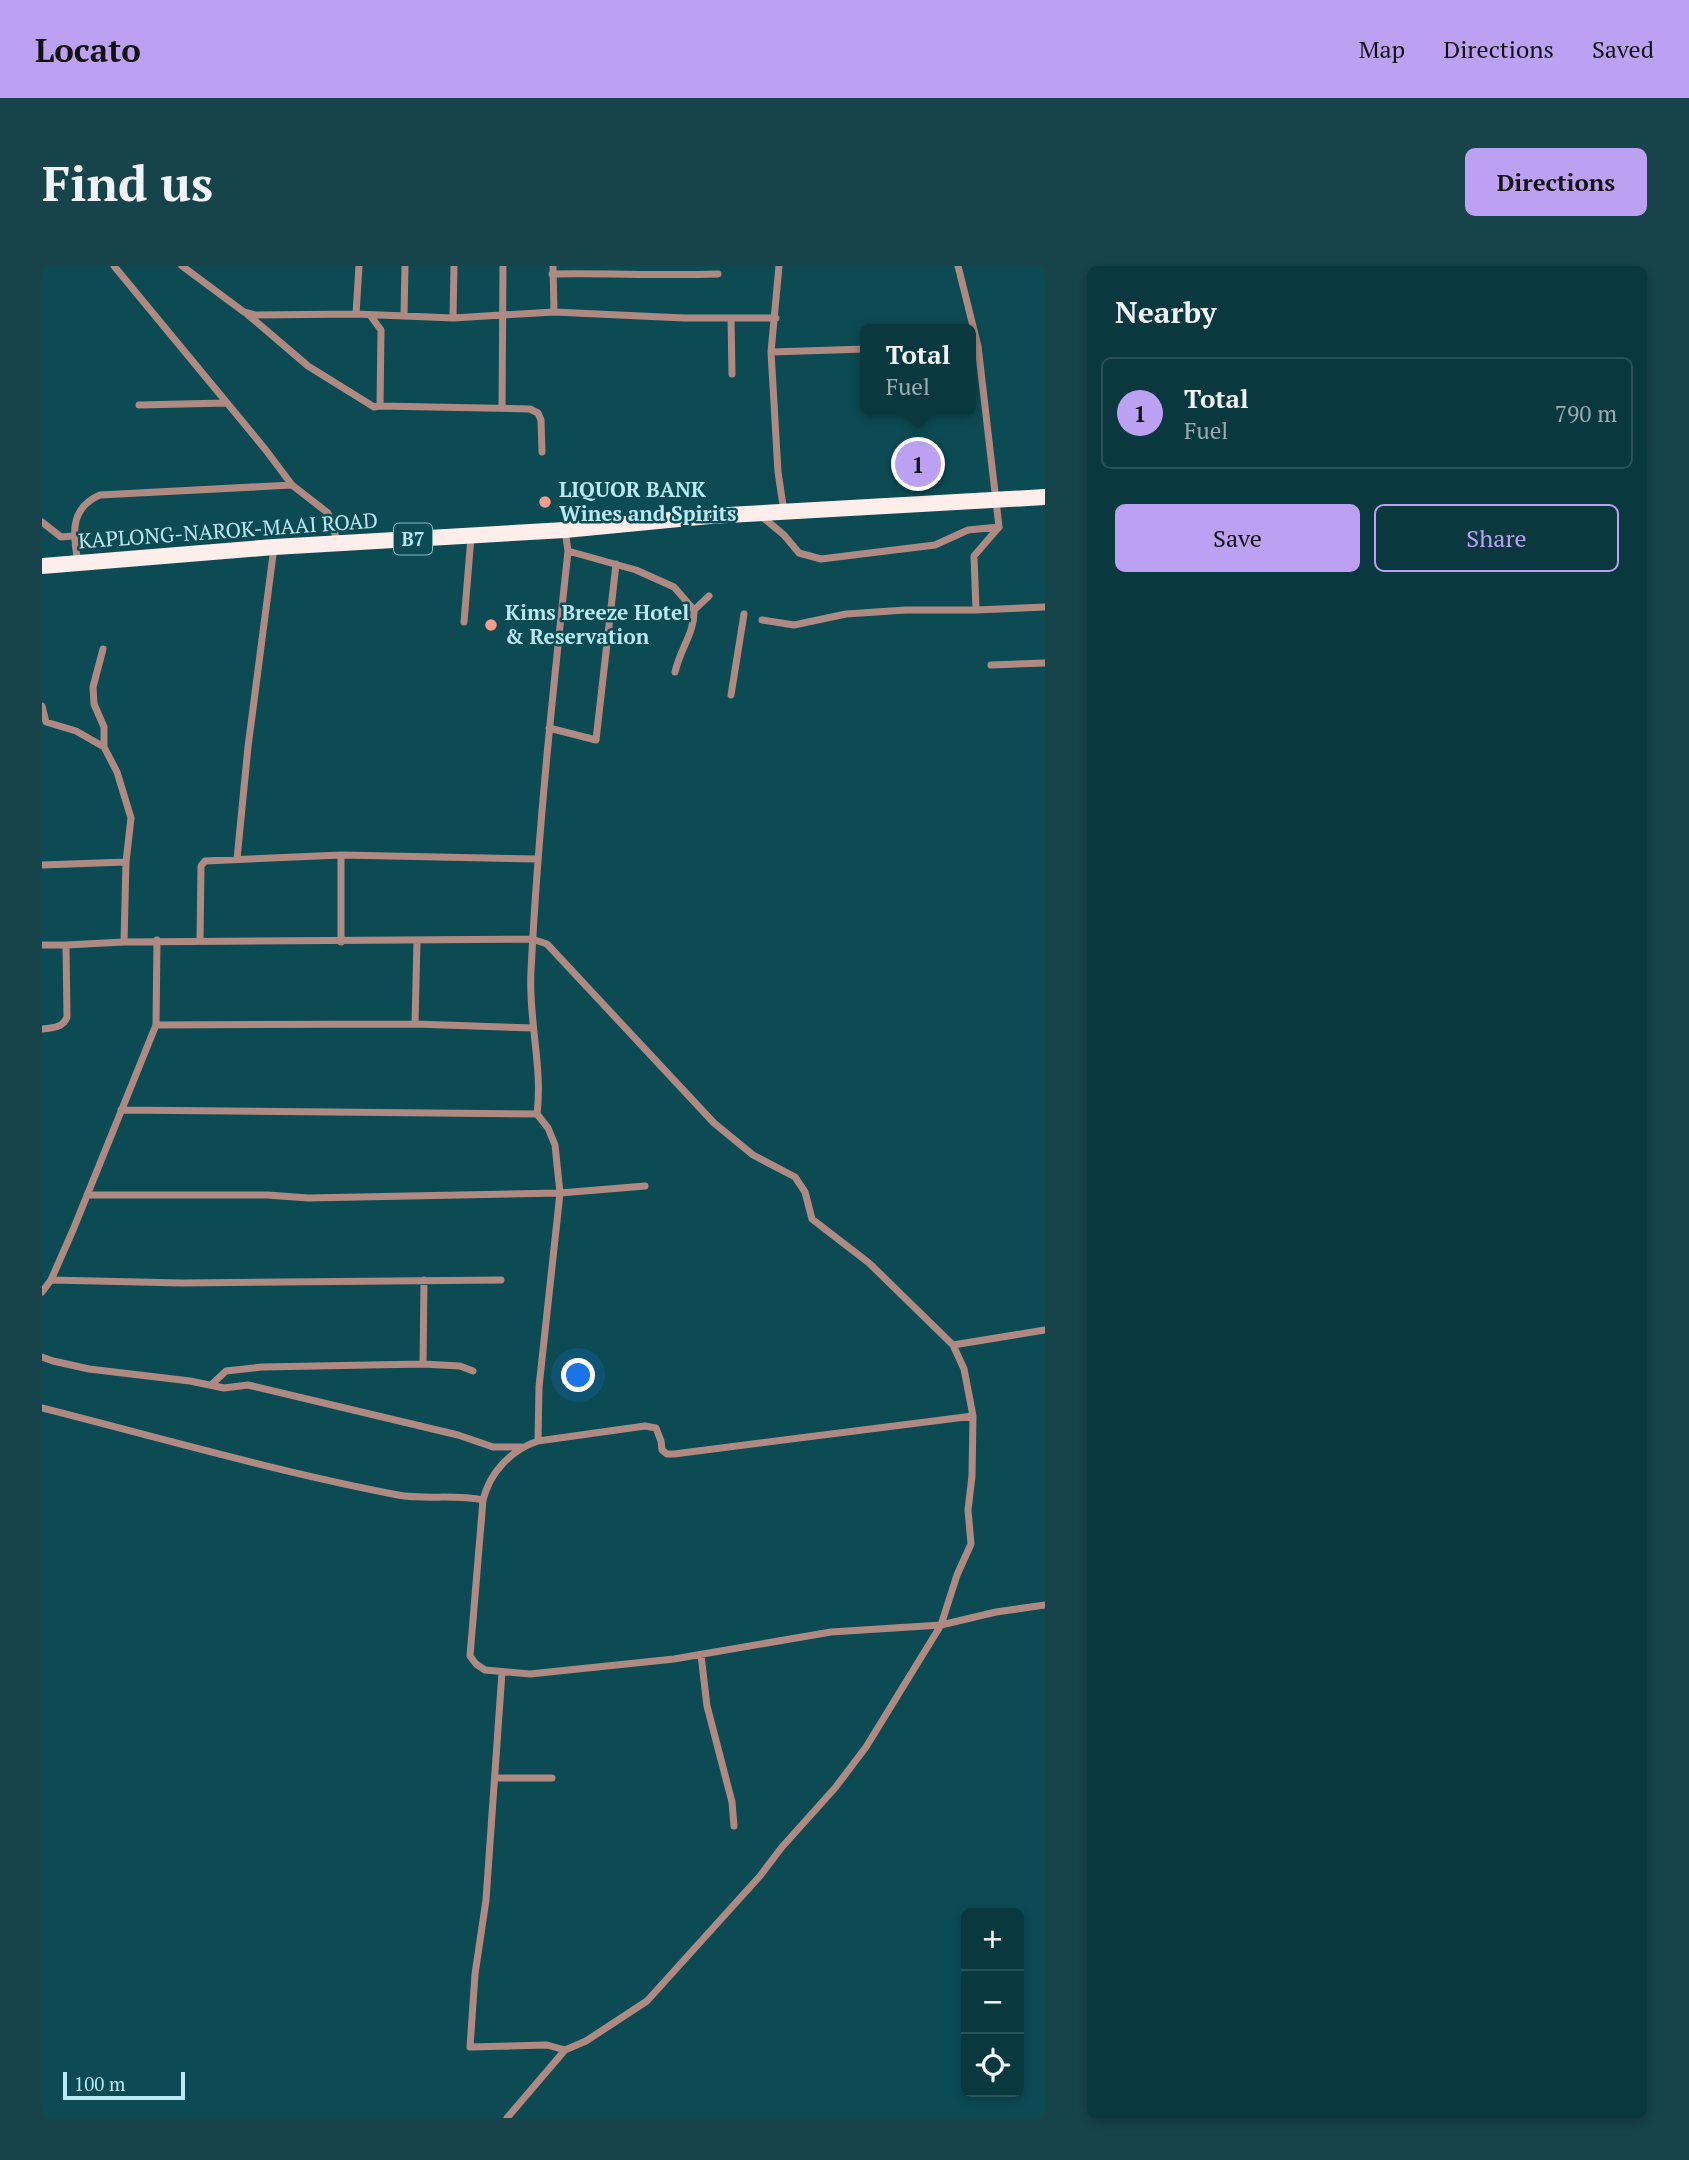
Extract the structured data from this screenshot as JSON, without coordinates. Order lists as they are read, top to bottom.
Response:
{
  "streets": {
    "highway": ["KAPLONG-NAROK-MAAI ROAD", "B7"]
  },
  "places": ["LIQUOR BANK Wines and Spirits", "Kims Breeze Hotel & Reservation"],
  "scale_bar": "100 m",
  "page": {
    "header": "Locato",
    "nav": ["Map", "Directions", "Saved"],
    "buttons": [
      "Directions",
      ["Save", "Share"]
    ],
    "title": "Find us",
    "heading": "Nearby",
    "popup": ["Total", "Fuel"],
    "list": [
      {
        "mark": "1",
        "name": "Total",
        "note": "Fuel",
        "value": "790 m"
      }
    ],
    "pins": "1",
    "map_buttons": ["+", "−"],
    "scale": "100 m"
  }
}
